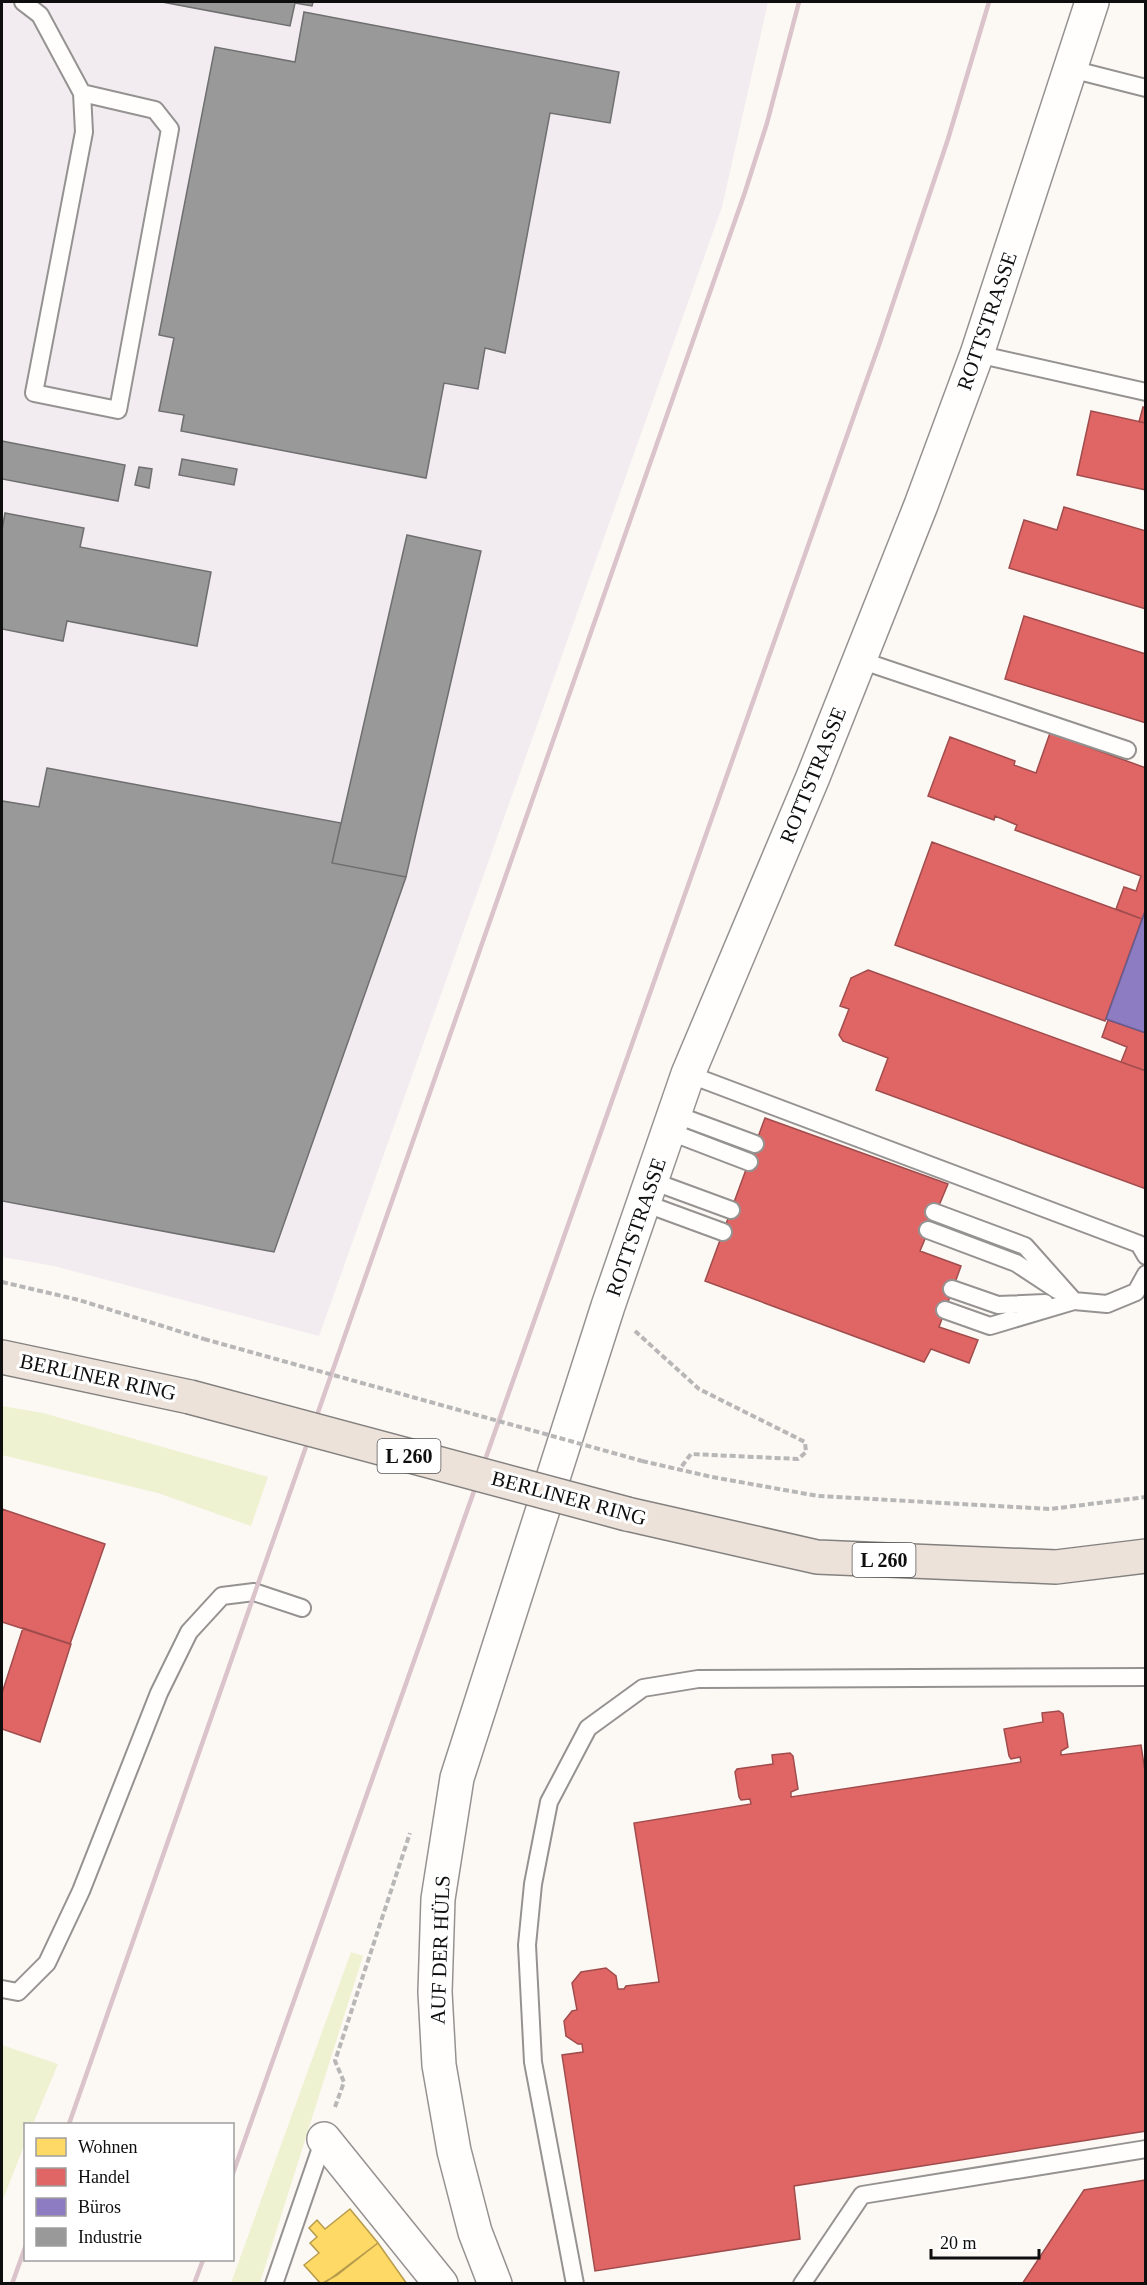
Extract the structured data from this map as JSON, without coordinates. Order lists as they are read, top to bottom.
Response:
{
  "streets": {
    "main road": ["BERLINER RING", "L 260"],
    "street": ["ROTTSTRASSE", "AUF DER HÜLS"]
  },
  "crossings": [
    ["ROTTSTRASSE", "AUF DER HÜLS"]
  ],
  "legend": [
    "Wohnen",
    "Handel",
    "Büros",
    "Industrie"
  ],
  "scale_bar": "20 m"
}
